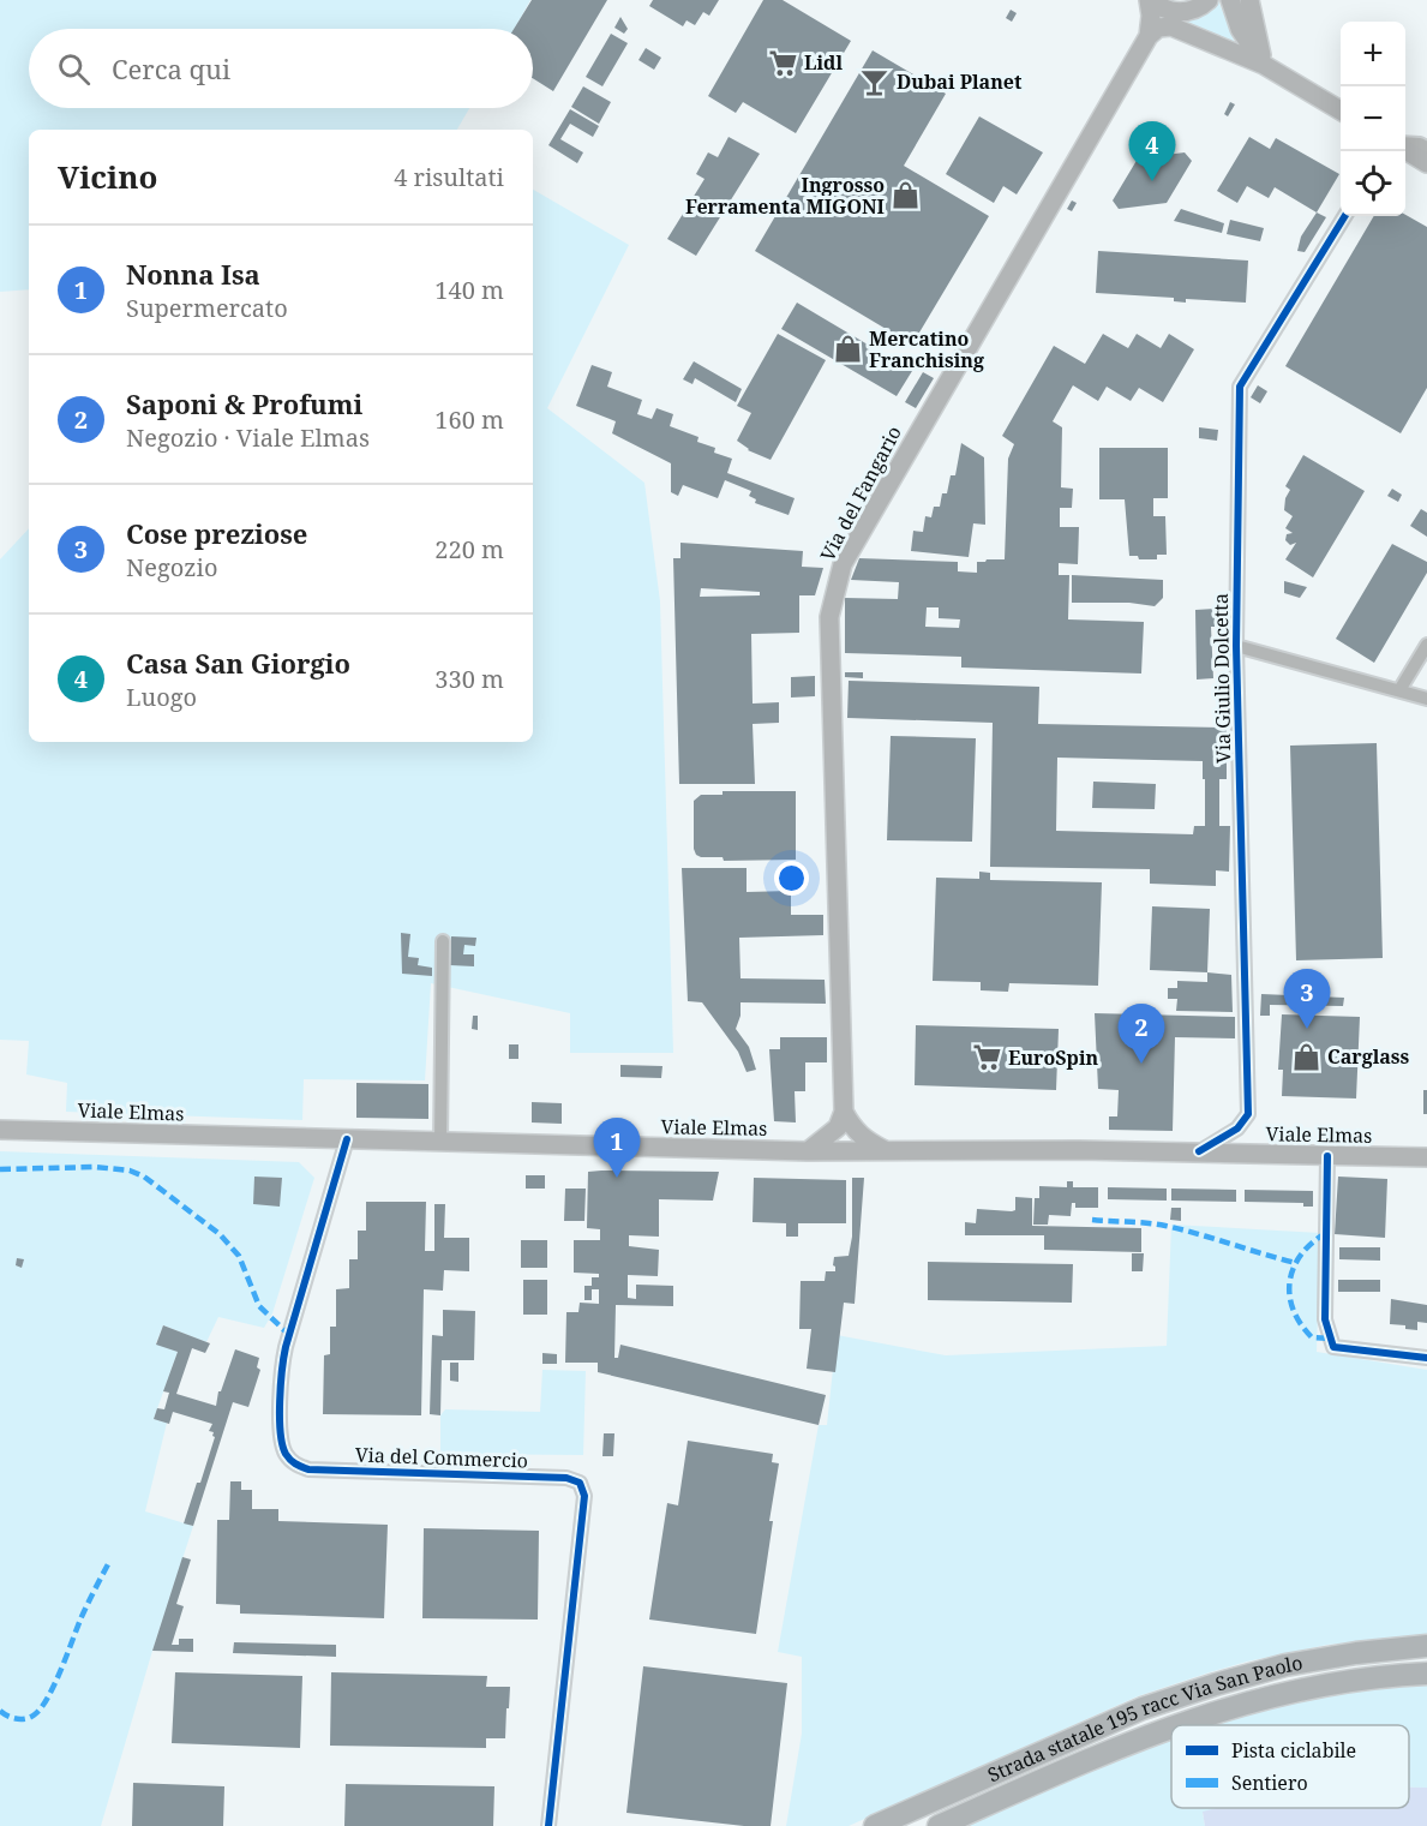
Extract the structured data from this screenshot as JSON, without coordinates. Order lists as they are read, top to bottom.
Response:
{
  "streets": {
    "highway": ["Strada statale 195 racc Via San Paolo"],
    "main road": ["Via del Fangario", "Viale Elmas"],
    "street": ["Via Giulio Dolcetta", "Via del Commercio"]
  },
  "crossings": [
    ["Via Giulio Dolcetta", "Viale Elmas"],
    ["Viale Elmas", "Via del Commercio"]
  ],
  "places": {
    "supermarket": ["Lidl", "EuroSpin"],
    "bar": ["Dubai Planet"],
    "shop": ["Ingrosso Ferramenta MIGONI", "Mercatino Franchising", "Carglass"]
  },
  "legend": ["Pista ciclabile", "Sentiero"],
  "page": {
    "map_buttons": ["+", "−"],
    "search": "Cerca qui",
    "pins": [
      "4",
      "3",
      "2",
      "1"
    ],
    "heading": ["Vicino", "4 risultati"],
    "list": [
      {
        "mark": "1",
        "name": "Nonna Isa",
        "note": "Supermercato",
        "value": "140 m"
      },
      {
        "mark": "2",
        "name": "Saponi & Profumi",
        "note": "Negozio · Viale Elmas",
        "value": "160 m"
      },
      {
        "mark": "3",
        "name": "Cose preziose",
        "note": "Negozio",
        "value": "220 m"
      },
      {
        "mark": "4",
        "name": "Casa San Giorgio",
        "note": "Luogo",
        "value": "330 m"
      }
    ]
  }
}
